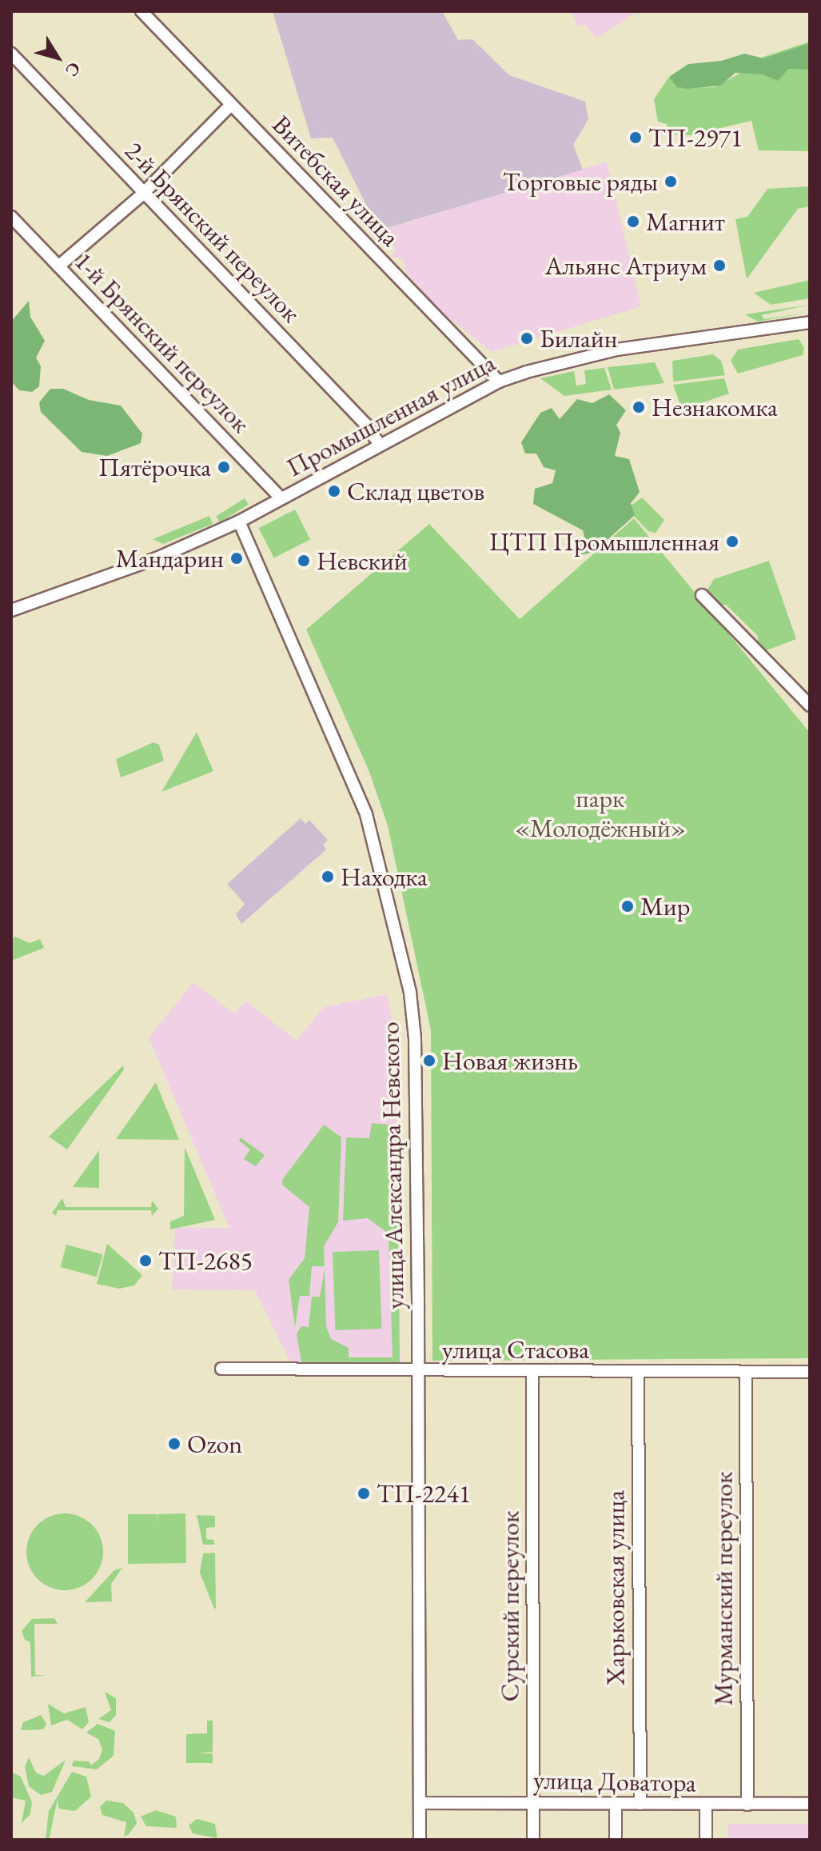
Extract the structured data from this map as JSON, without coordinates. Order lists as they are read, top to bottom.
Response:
{
  "streets": {
    "street": [
      "Витебская улица",
      "2-й Брянский переулок",
      "1-й Брянский переулок",
      "Промышленная улица",
      "улица Александра Невского",
      "улица Стасова",
      "Харьковская улица",
      "Мурманский переулок",
      "Сурский переулок",
      "улица Доватора"
    ]
  },
  "crossings": [
    ["Витебская улица", "Промышленная улица"],
    ["2-й Брянский переулок", "Промышленная улица"],
    ["1-й Брянский переулок", "Промышленная улица"],
    ["Промышленная улица", "улица Александра Невского"],
    ["улица Александра Невского", "улица Стасова"],
    ["улица Александра Невского", "улица Доватора"],
    ["улица Стасова", "Харьковская улица"],
    ["улица Стасова", "Мурманский переулок"],
    ["улица Стасова", "Сурский переулок"],
    ["Харьковская улица", "улица Доватора"],
    ["Мурманский переулок", "улица Доватора"],
    ["Сурский переулок", "улица Доватора"]
  ],
  "parks": ["парк «Молодёжный»"],
  "places": [
    "ТП-2971",
    "Торговые ряды",
    "Магнит",
    "Альянс Атриум",
    "Билайн",
    "Незнакомка",
    "Пятёрочка",
    "Склад цветов",
    "ЦТП Промышленная",
    "Мандарин",
    "Невский",
    "Находка",
    "Мир",
    "Новая жизнь",
    "ТП-2685",
    "Ozon",
    "ТП-2241"
  ],
  "north": "bottom right"
}
